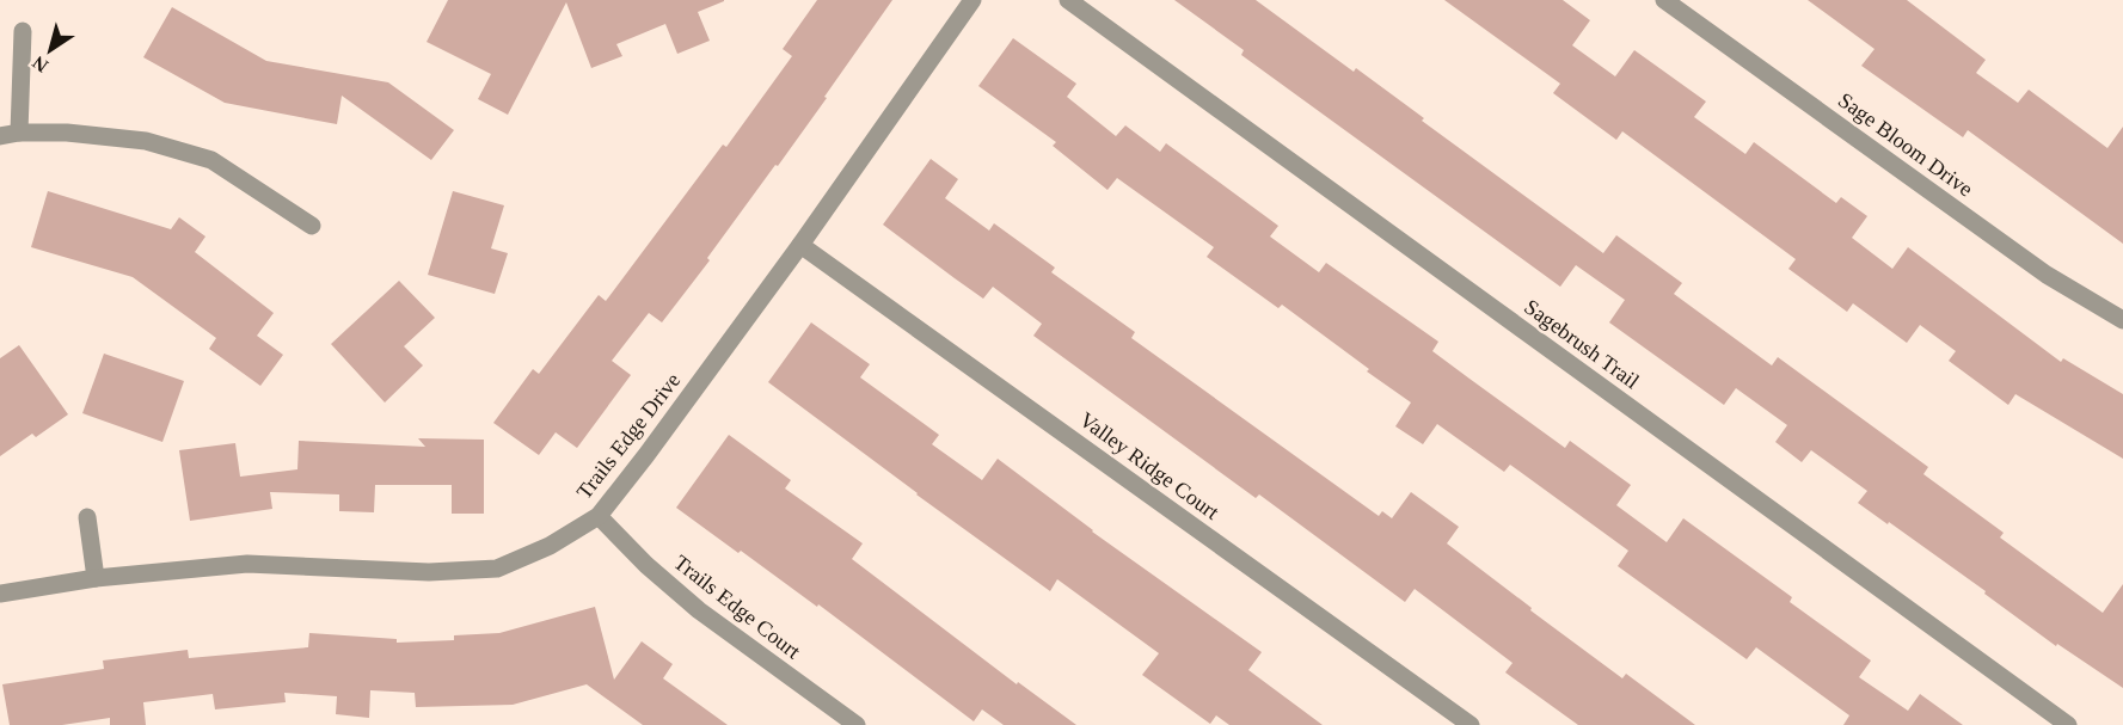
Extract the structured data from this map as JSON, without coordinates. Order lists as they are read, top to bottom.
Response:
{
  "streets": {
    "street": [
      "Sage Bloom Drive",
      "Sagebrush Trail",
      "Trails Edge Drive",
      "Valley Ridge Court",
      "Trails Edge Court"
    ]
  },
  "crossings": [
    ["Trails Edge Drive", "Valley Ridge Court"],
    ["Trails Edge Drive", "Trails Edge Court"]
  ],
  "north": "bottom left"
}
